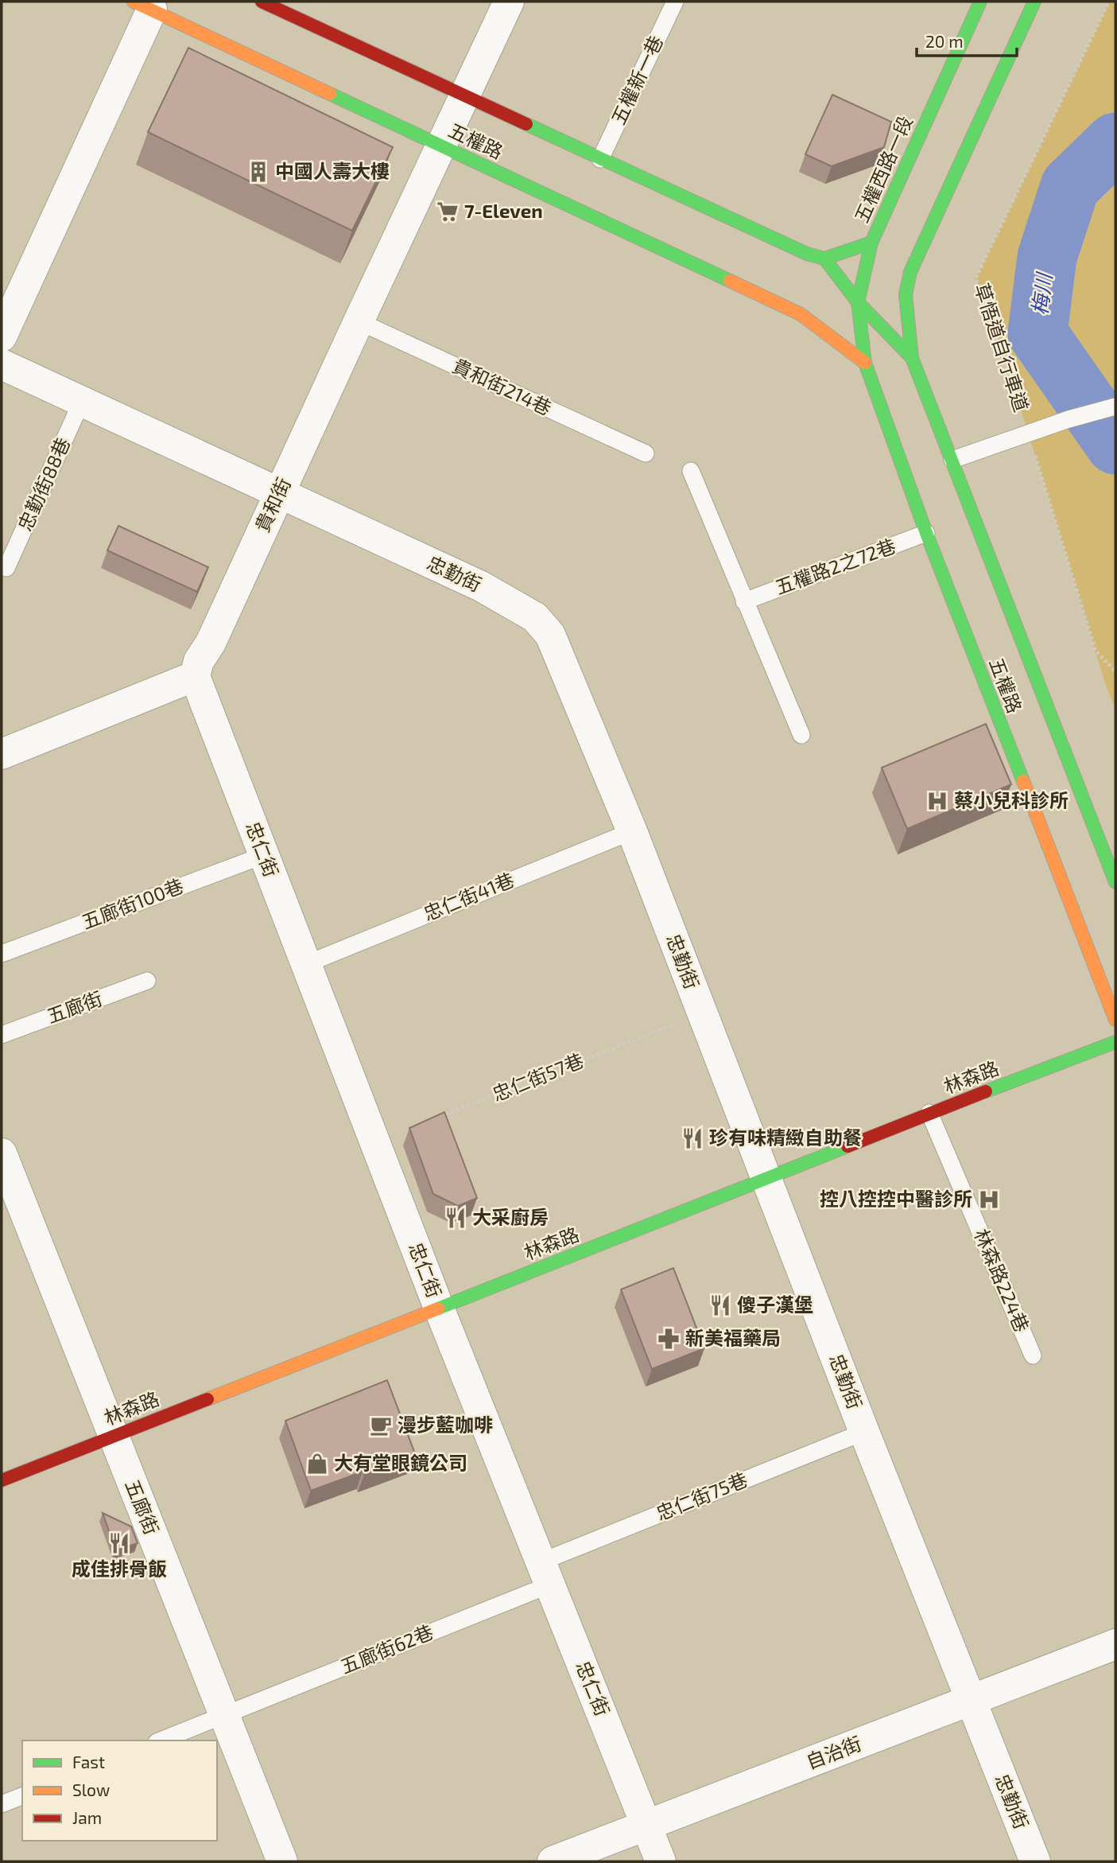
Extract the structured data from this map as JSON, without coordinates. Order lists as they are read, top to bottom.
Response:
{
  "streets": {
    "main road": ["五權路", "五權西路一段", "林森路"],
    "street": [
      "貴和街",
      "忠勤街",
      "忠仁街",
      "五廊街",
      "自治街"
    ],
    "lane": [
      "五權新一巷",
      "貴和街214巷",
      "忠勤街88巷",
      "五權路2之72巷",
      "忠仁街41巷",
      "五廊街100巷",
      "林森路224巷",
      "忠仁街75巷",
      "五廊街62巷"
    ],
    "path": ["草悟道自行車道", "忠仁街57巷"]
  },
  "crossings": [
    ["五權新一巷", "五權路"],
    ["五權路", "五權西路一段"],
    ["五權路", "貴和街"],
    ["五權路", "五權路2之72巷"],
    ["貴和街214巷", "貴和街"],
    ["忠勤街88巷", "忠勤街"],
    ["貴和街", "忠勤街"],
    ["貴和街", "忠仁街"],
    ["忠勤街", "忠仁街41巷"],
    ["忠勤街", "忠仁街57巷"],
    ["忠勤街", "林森路"],
    ["忠勤街", "忠仁街75巷"],
    ["忠勤街", "自治街"],
    ["忠仁街", "忠仁街41巷"],
    ["忠仁街", "五廊街100巷"],
    ["忠仁街", "林森路"],
    ["忠仁街", "忠仁街75巷"],
    ["忠仁街", "五廊街62巷"],
    ["忠仁街", "自治街"],
    ["五廊街", "林森路"],
    ["五廊街", "五廊街62巷"],
    ["林森路", "林森路224巷"],
    ["忠仁街75巷", "五廊街62巷"]
  ],
  "water": ["梅川"],
  "places": {
    "building": ["中國人壽大樓"],
    "supermarket": ["7-Eleven"],
    "hospital": ["蔡小兒科診所", "控八控控中醫診所"],
    "restaurant": [
      "珍有味精緻自助餐",
      "大采廚房",
      "傻子漢堡",
      "成佳排骨飯"
    ],
    "pharmacy": ["新美福藥局"],
    "cafe": ["漫步藍咖啡"],
    "shop": ["大有堂眼鏡公司"]
  },
  "legend": ["Fast", "Slow", "Jam"],
  "scale_bar": "20 m"
}
